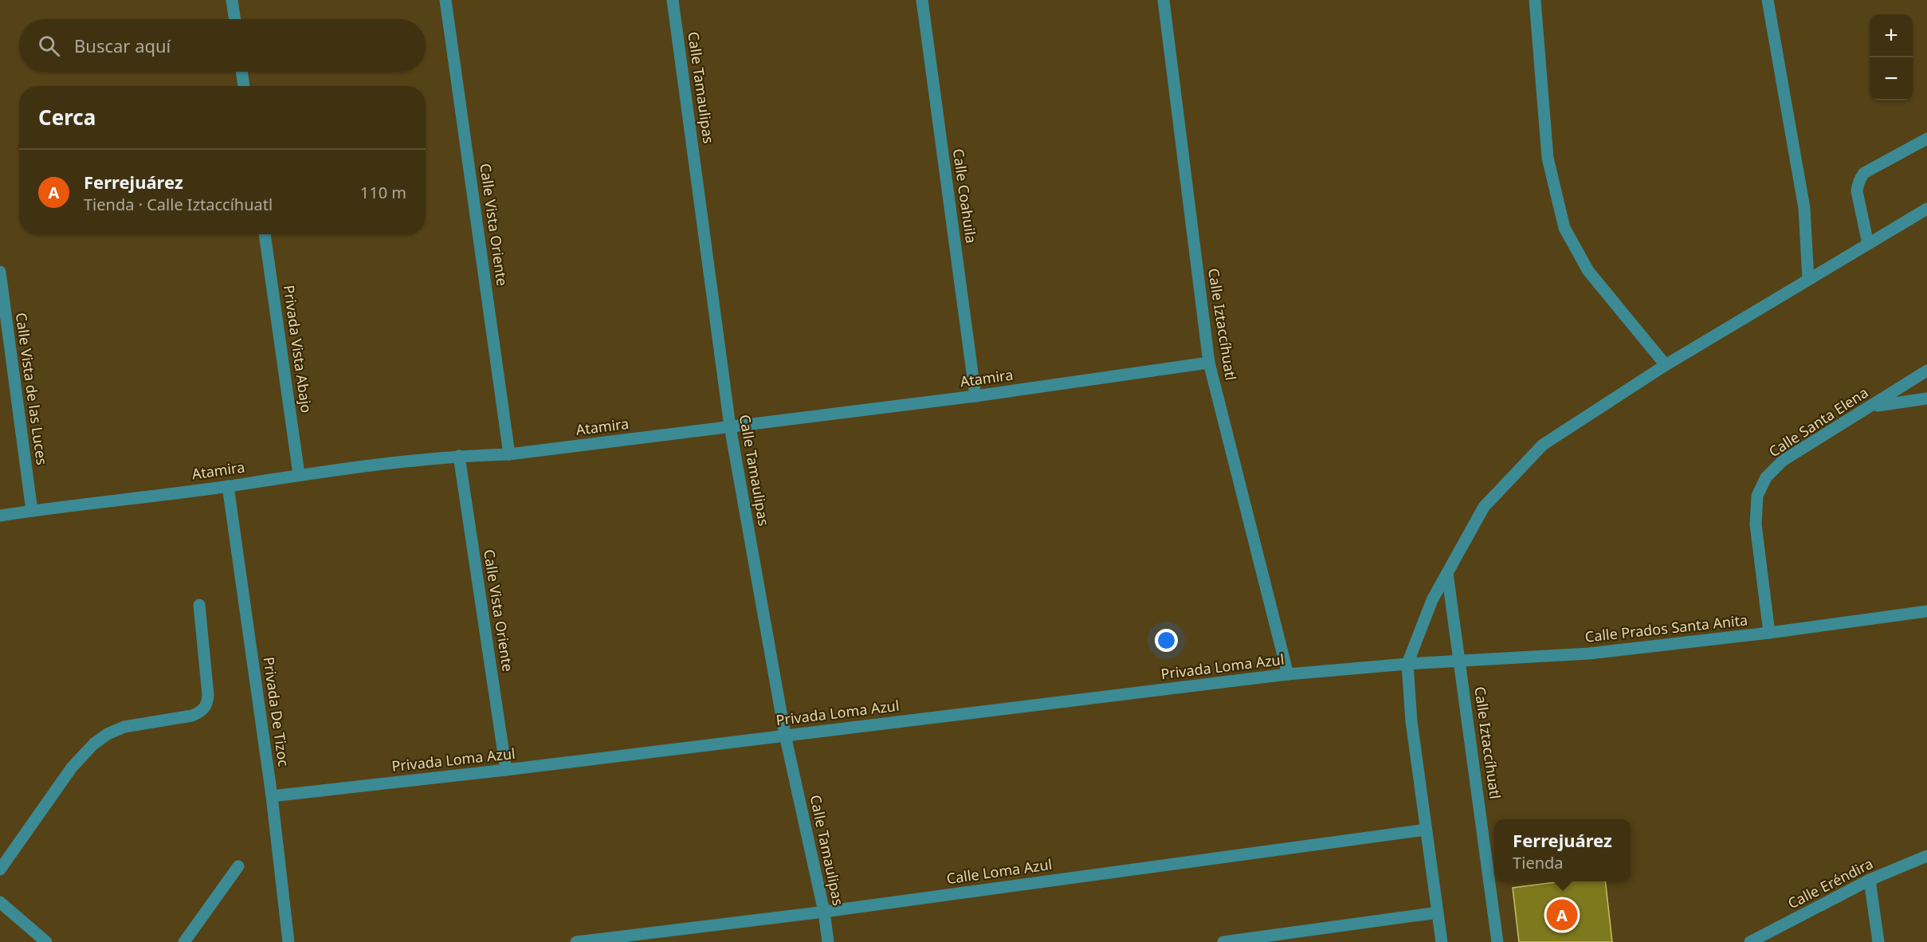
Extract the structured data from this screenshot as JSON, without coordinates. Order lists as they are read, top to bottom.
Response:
{
  "streets": {
    "street": [
      "Calle Tamaulipas",
      "Calle Coahuila",
      "Calle Vista Oriente",
      "Calle Iztaccíhuatl",
      "Privada Vista Abajo",
      "Atamira",
      "Calle Vista de las Luces",
      "Calle Santa Elena",
      "Calle Prados Santa Anita",
      "Privada Loma Azul",
      "Privada De Tizoc",
      "Calle Loma Azul",
      "Calle Eréndira"
    ]
  },
  "crossings": [
    ["Calle Tamaulipas", "Atamira"],
    ["Calle Tamaulipas", "Privada Loma Azul"],
    ["Calle Tamaulipas", "Calle Loma Azul"],
    ["Calle Coahuila", "Atamira"],
    ["Calle Vista Oriente", "Atamira"],
    ["Calle Vista Oriente", "Privada Loma Azul"],
    ["Calle Iztaccíhuatl", "Atamira"],
    ["Calle Iztaccíhuatl", "Calle Prados Santa Anita"],
    ["Calle Iztaccíhuatl", "Privada Loma Azul"],
    ["Privada Vista Abajo", "Atamira"],
    ["Atamira", "Calle Vista de las Luces"],
    ["Atamira", "Privada De Tizoc"],
    ["Calle Santa Elena", "Calle Prados Santa Anita"],
    ["Calle Prados Santa Anita", "Privada Loma Azul"],
    ["Privada Loma Azul", "Privada De Tizoc"]
  ],
  "page": {
    "map_buttons": ["+", "−"],
    "search": "Buscar aquí",
    "heading": "Cerca",
    "list": [
      {
        "mark": "A",
        "name": "Ferrejuárez",
        "note": "Tienda · Calle Iztaccíhuatl",
        "value": "110 m"
      }
    ],
    "popup": ["Ferrejuárez", "Tienda"],
    "pins": "A"
  }
}
